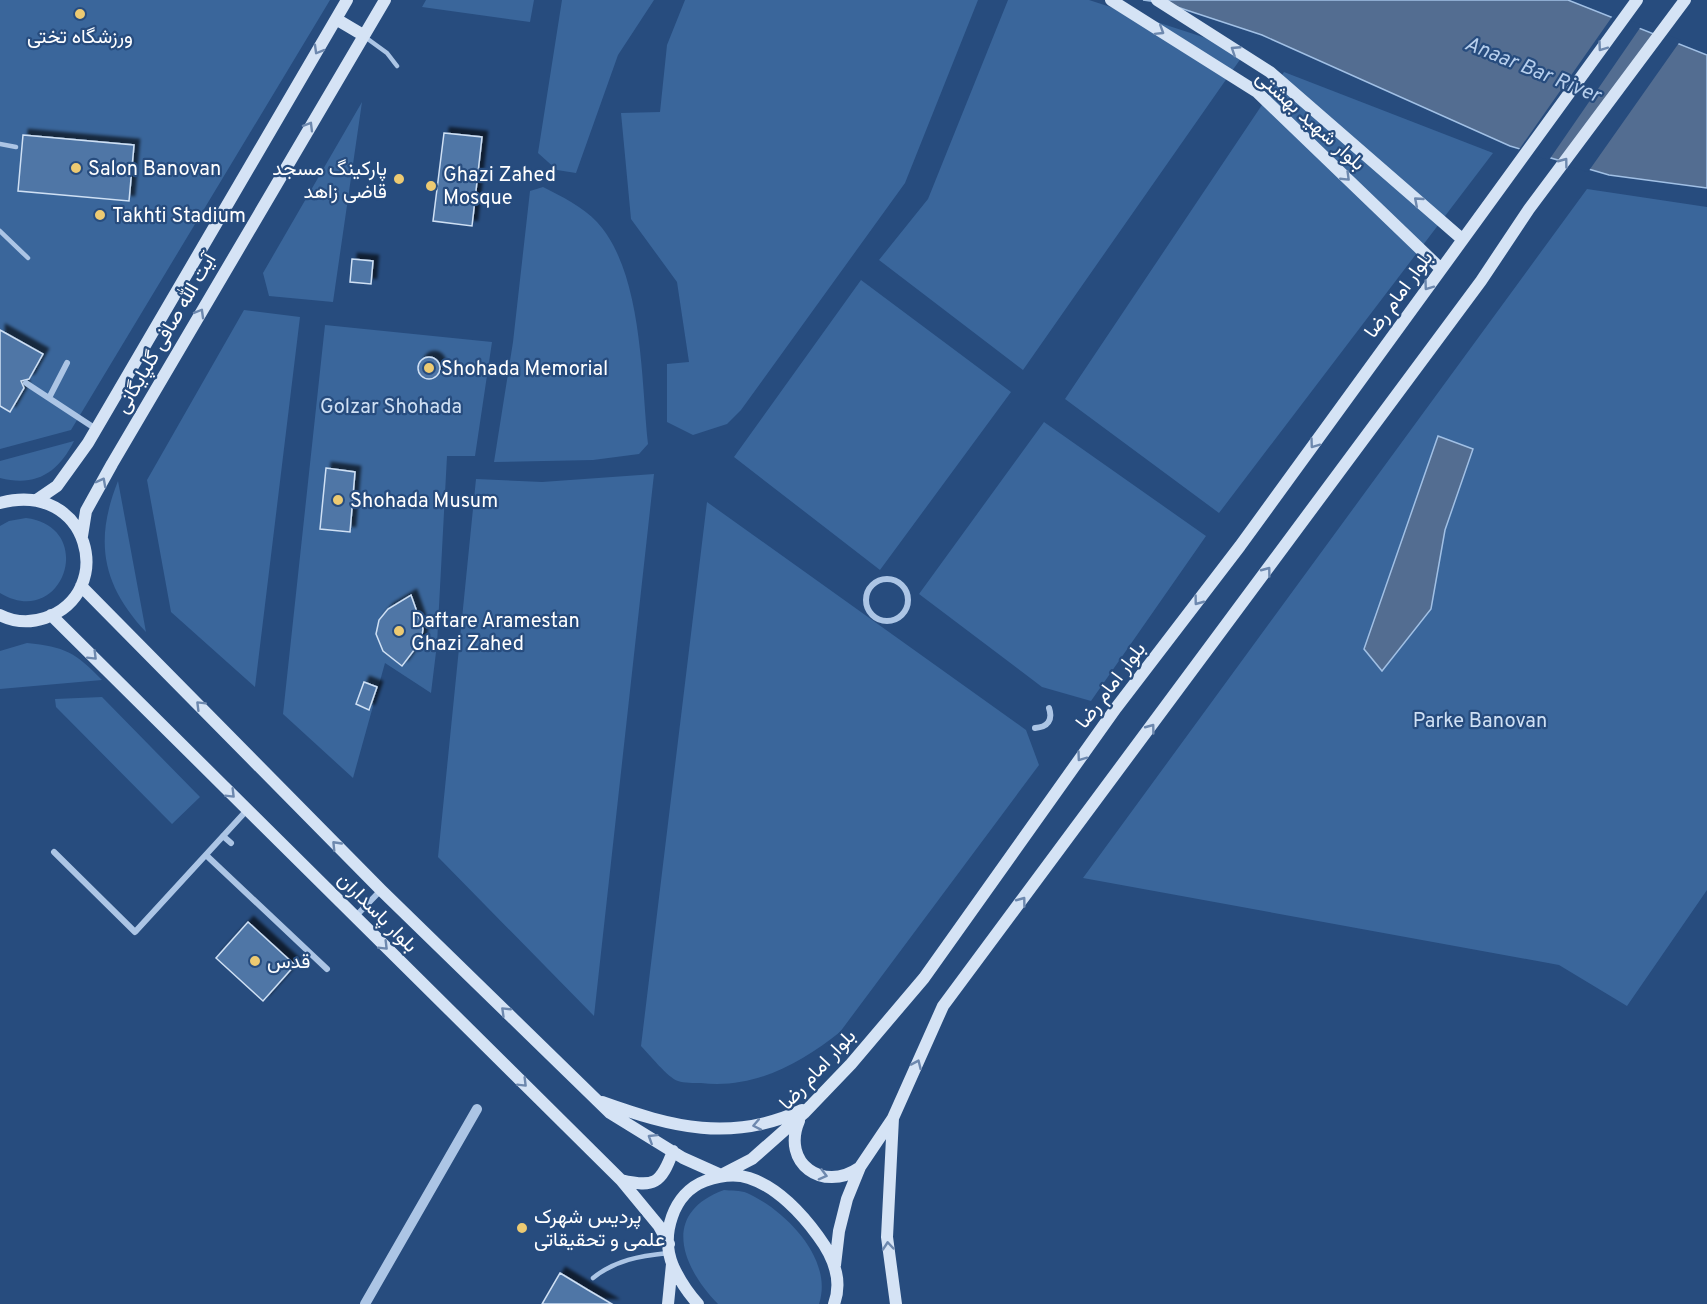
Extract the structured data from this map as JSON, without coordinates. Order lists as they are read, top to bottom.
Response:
{
  "streets": {
    "main road": [
      "بلوار شهید بهشتی",
      "بلوار امام رضا",
      "آیت الله صافی گلپایگانی",
      "بلوار پاسداران"
    ]
  },
  "crossings": [
    ["بلوار شهید بهشتی", "بلوار امام رضا"],
    ["بلوار امام رضا", "بلوار پاسداران"]
  ],
  "water": ["Anaar Bar River"],
  "parks": ["Golzar Shohada", "Parke Banovan"],
  "places": [
    "ورزشگاه تختی",
    "Salon Banovan",
    "پارکینگ مسجد قاضی زاهد",
    "Ghazi Zahed Mosque",
    "Takhti Stadium",
    "Shohada Memorial",
    "Shohada Musum",
    "Daftare Aramestan Ghazi Zahed",
    "قدس",
    "پردیس شهرک علمی و تحقیقاتی"
  ]
}
